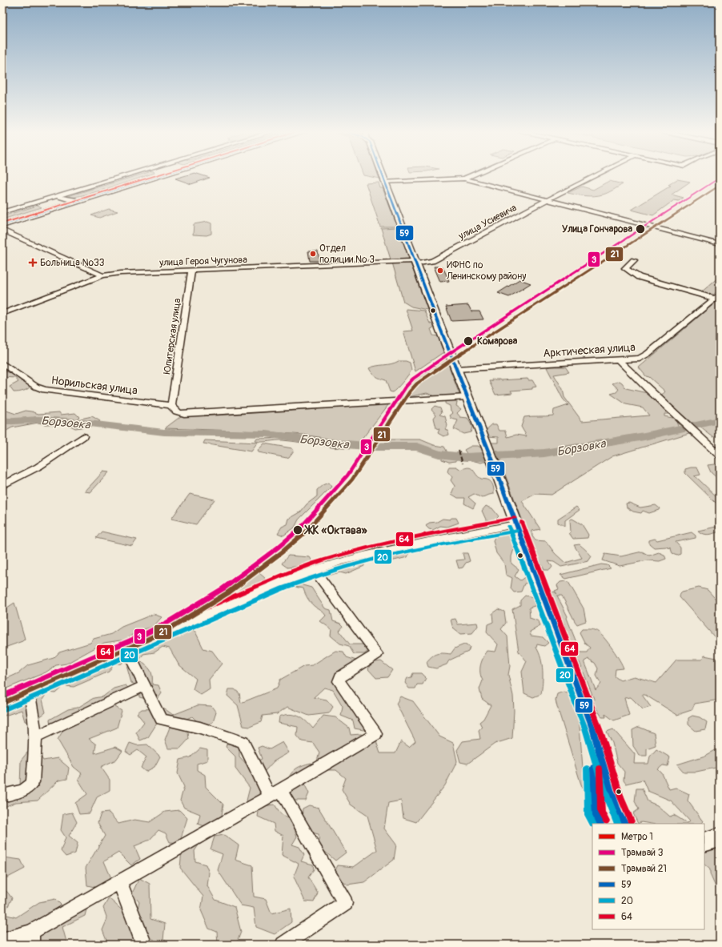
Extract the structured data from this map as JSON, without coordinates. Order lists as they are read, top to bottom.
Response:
{
  "streets": {
    "street": [
      "улица Усиевича",
      "улица Героя Чугунова",
      "Юпитерская улица",
      "Арктическая улица",
      "Норильская улица"
    ]
  },
  "crossings": [
    ["улица Усиевича", "улица Героя Чугунова"],
    ["улица Героя Чугунова", "Юпитерская улица"],
    ["Юпитерская улица", "Норильская улица"]
  ],
  "water": ["Борзовка"],
  "places": {
    "other": [
      "Улица Гончарова",
      "Отдел полиции № 3",
      "ИФНС по Ленинскому району",
      "Комарова",
      "ЖК «Октава»"
    ],
    "health": ["Больница №33"]
  },
  "lines": [
    "metro line 1",
    "transit line 59",
    "tram line 3",
    "tram line 21",
    "transit line 64",
    "transit line 20"
  ],
  "legend": [
    "Метро 1",
    "Трамвай 3",
    "Трамвай 21",
    "59",
    "20",
    "64"
  ]
}
